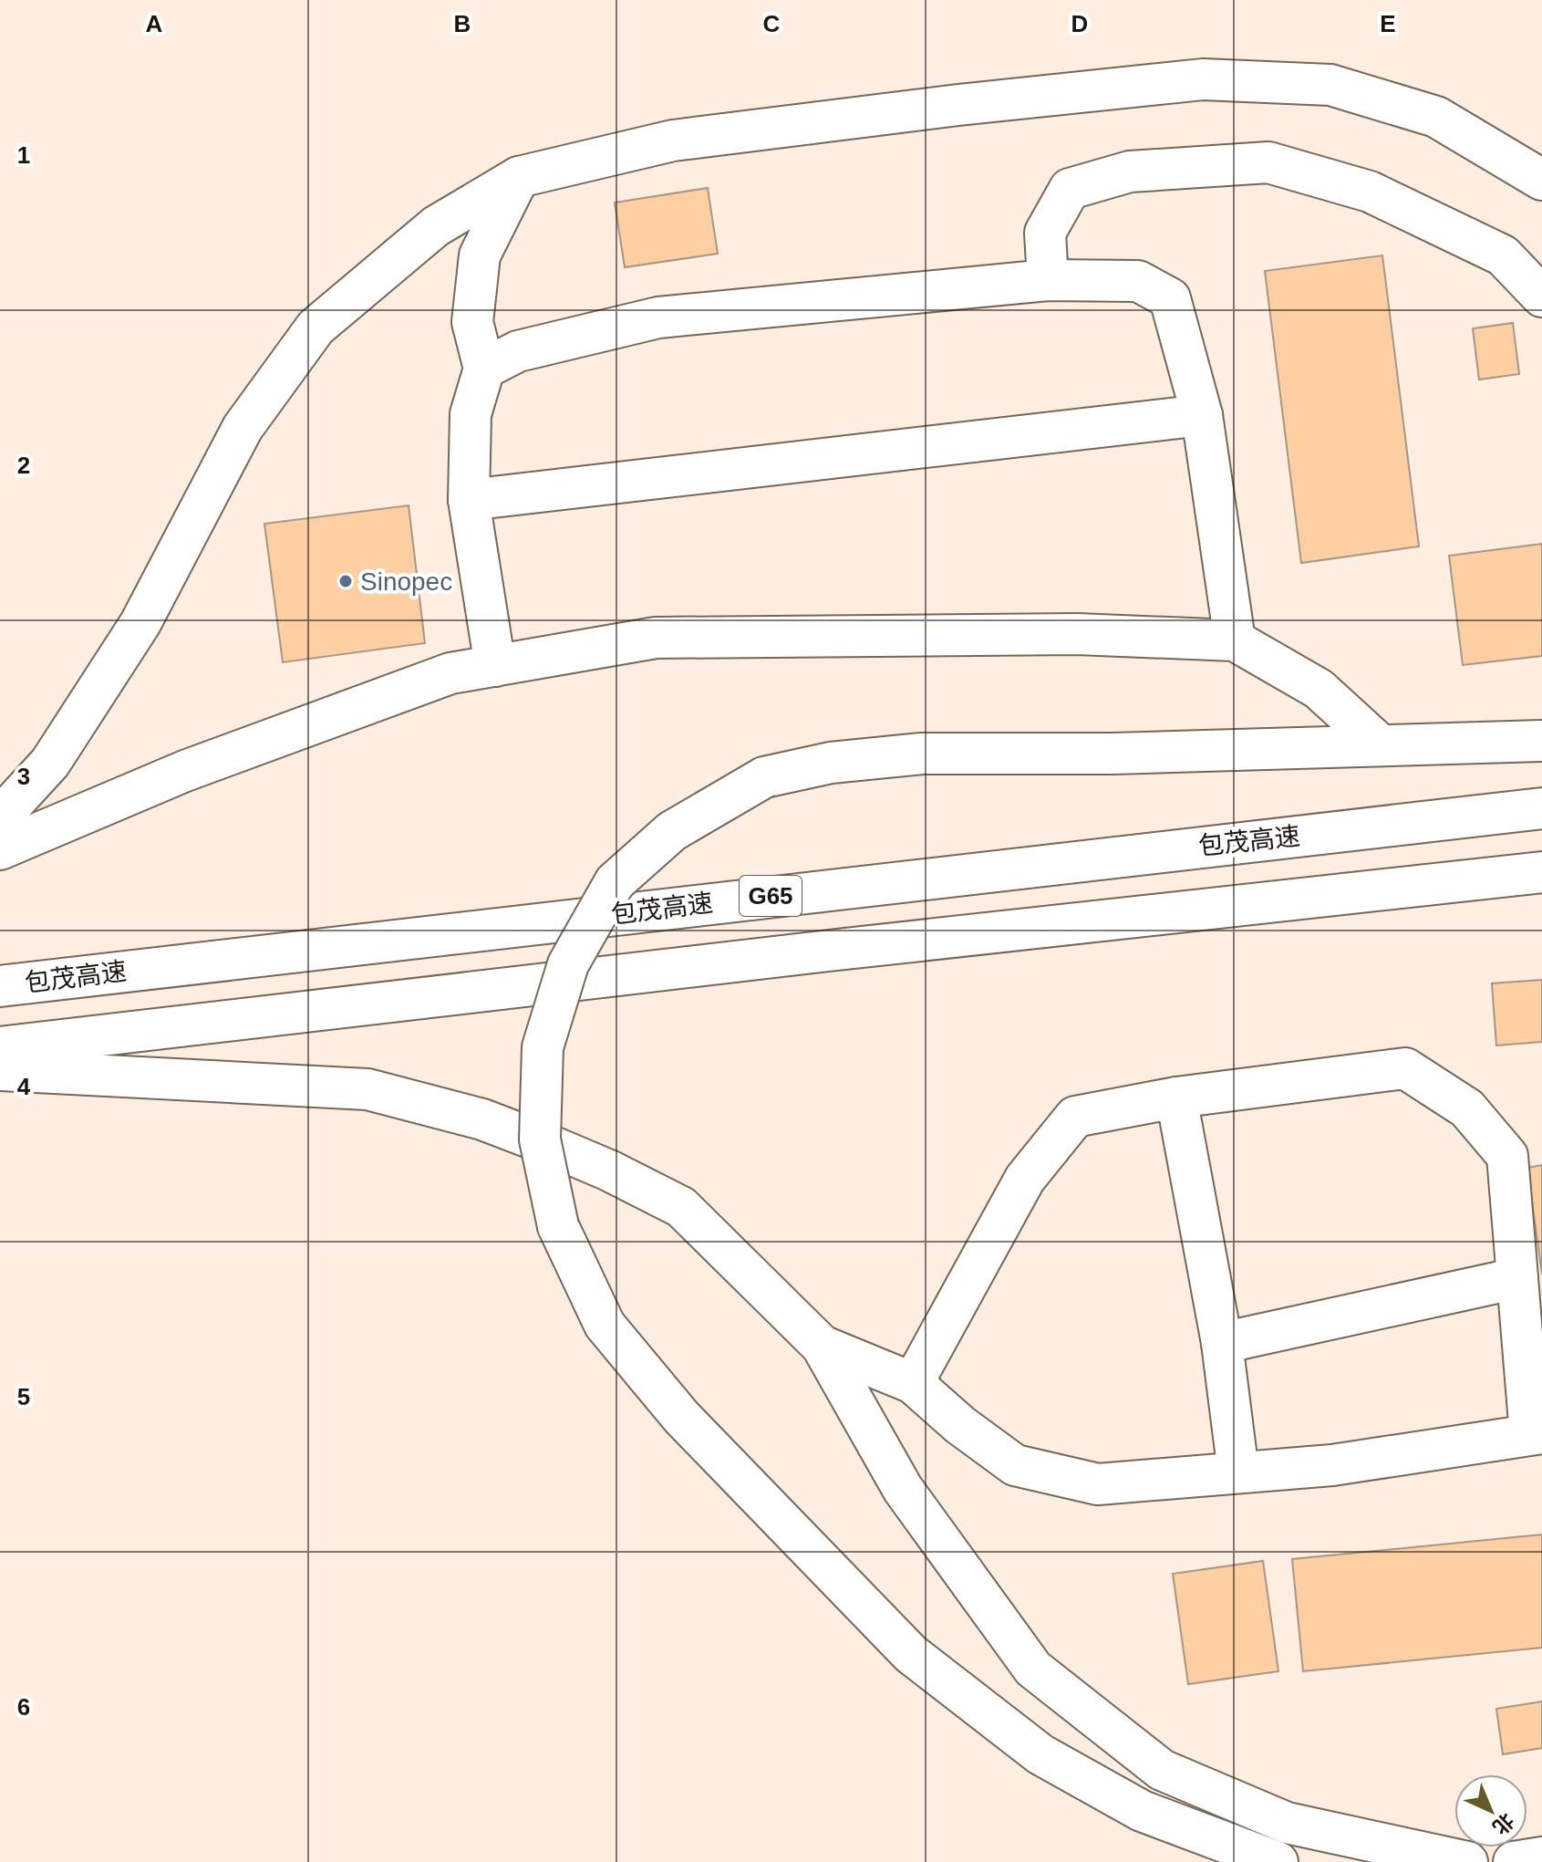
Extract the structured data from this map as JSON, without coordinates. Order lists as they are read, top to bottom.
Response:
{
  "streets": {
    "main road": ["包茂高速", "G65"]
  },
  "places": ["Sinopec"],
  "north": "bottom right",
  "grid": {
    "columns": [
      "A",
      "B",
      "C",
      "D",
      "E"
    ],
    "rows": [
      "1",
      "2",
      "3",
      "4",
      "5",
      "6"
    ]
  }
}
